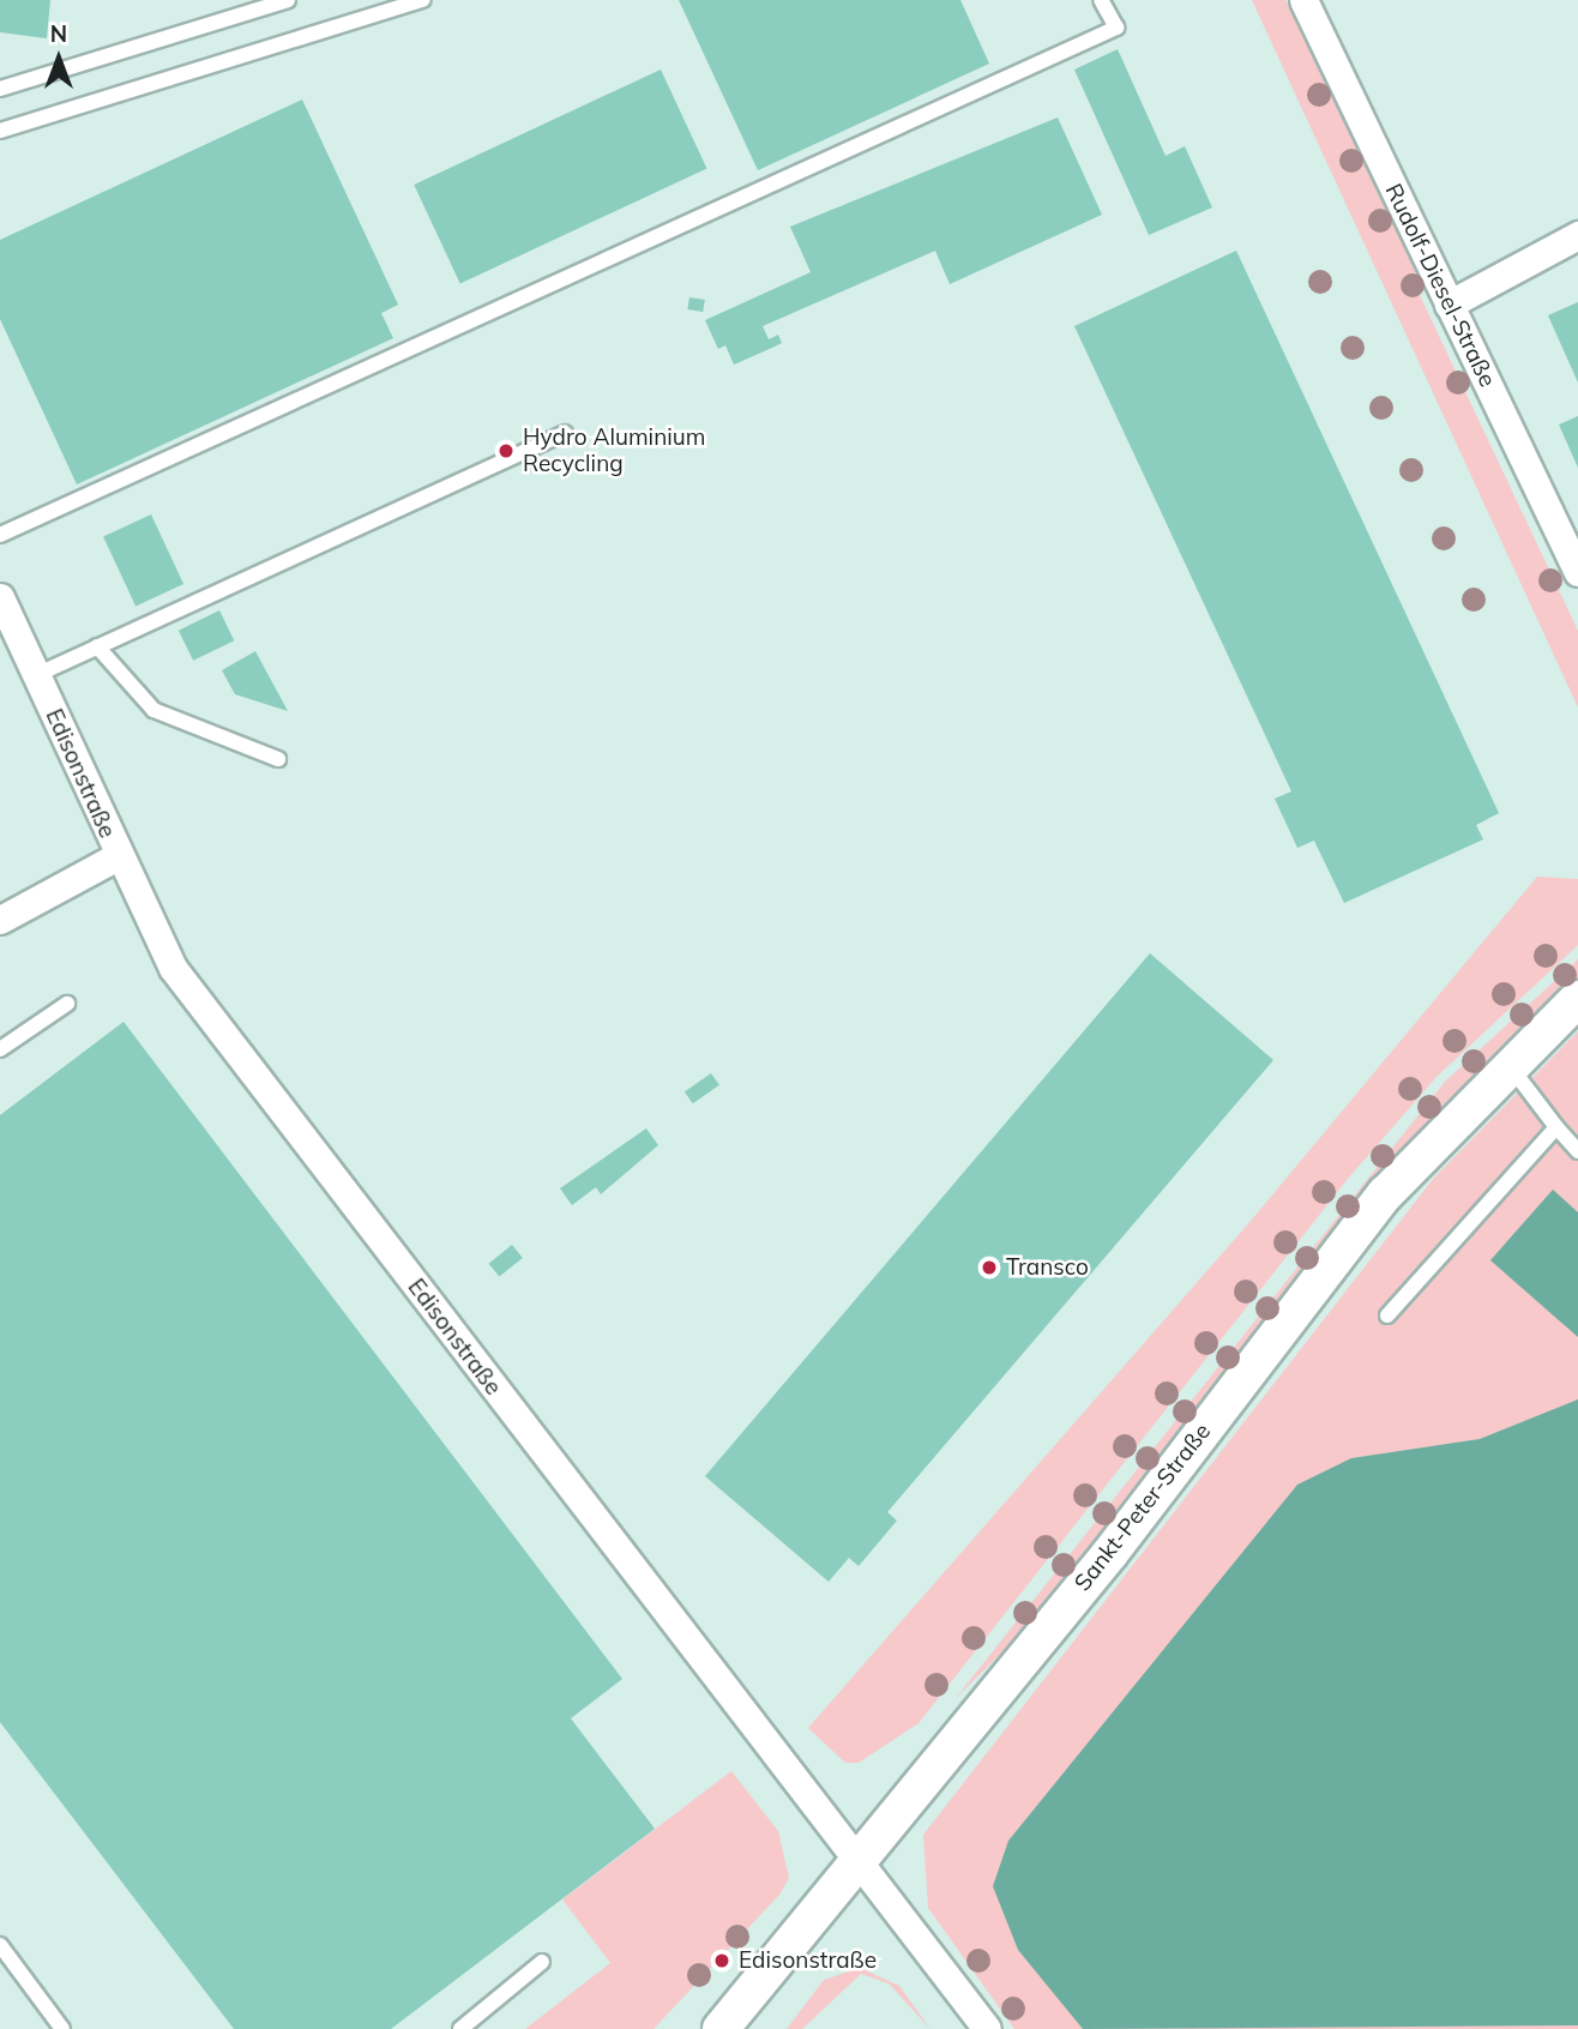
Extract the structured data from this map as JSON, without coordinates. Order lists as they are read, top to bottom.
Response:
{
  "streets": {
    "street": ["Rudolf-Diesel-Straße", "Edisonstraße", "Sankt-Peter-Straße"]
  },
  "crossings": [
    ["Edisonstraße", "Sankt-Peter-Straße"]
  ],
  "places": ["Hydro Aluminium Recycling", "Transco", "Edisonstraße"],
  "north": "top"
}
